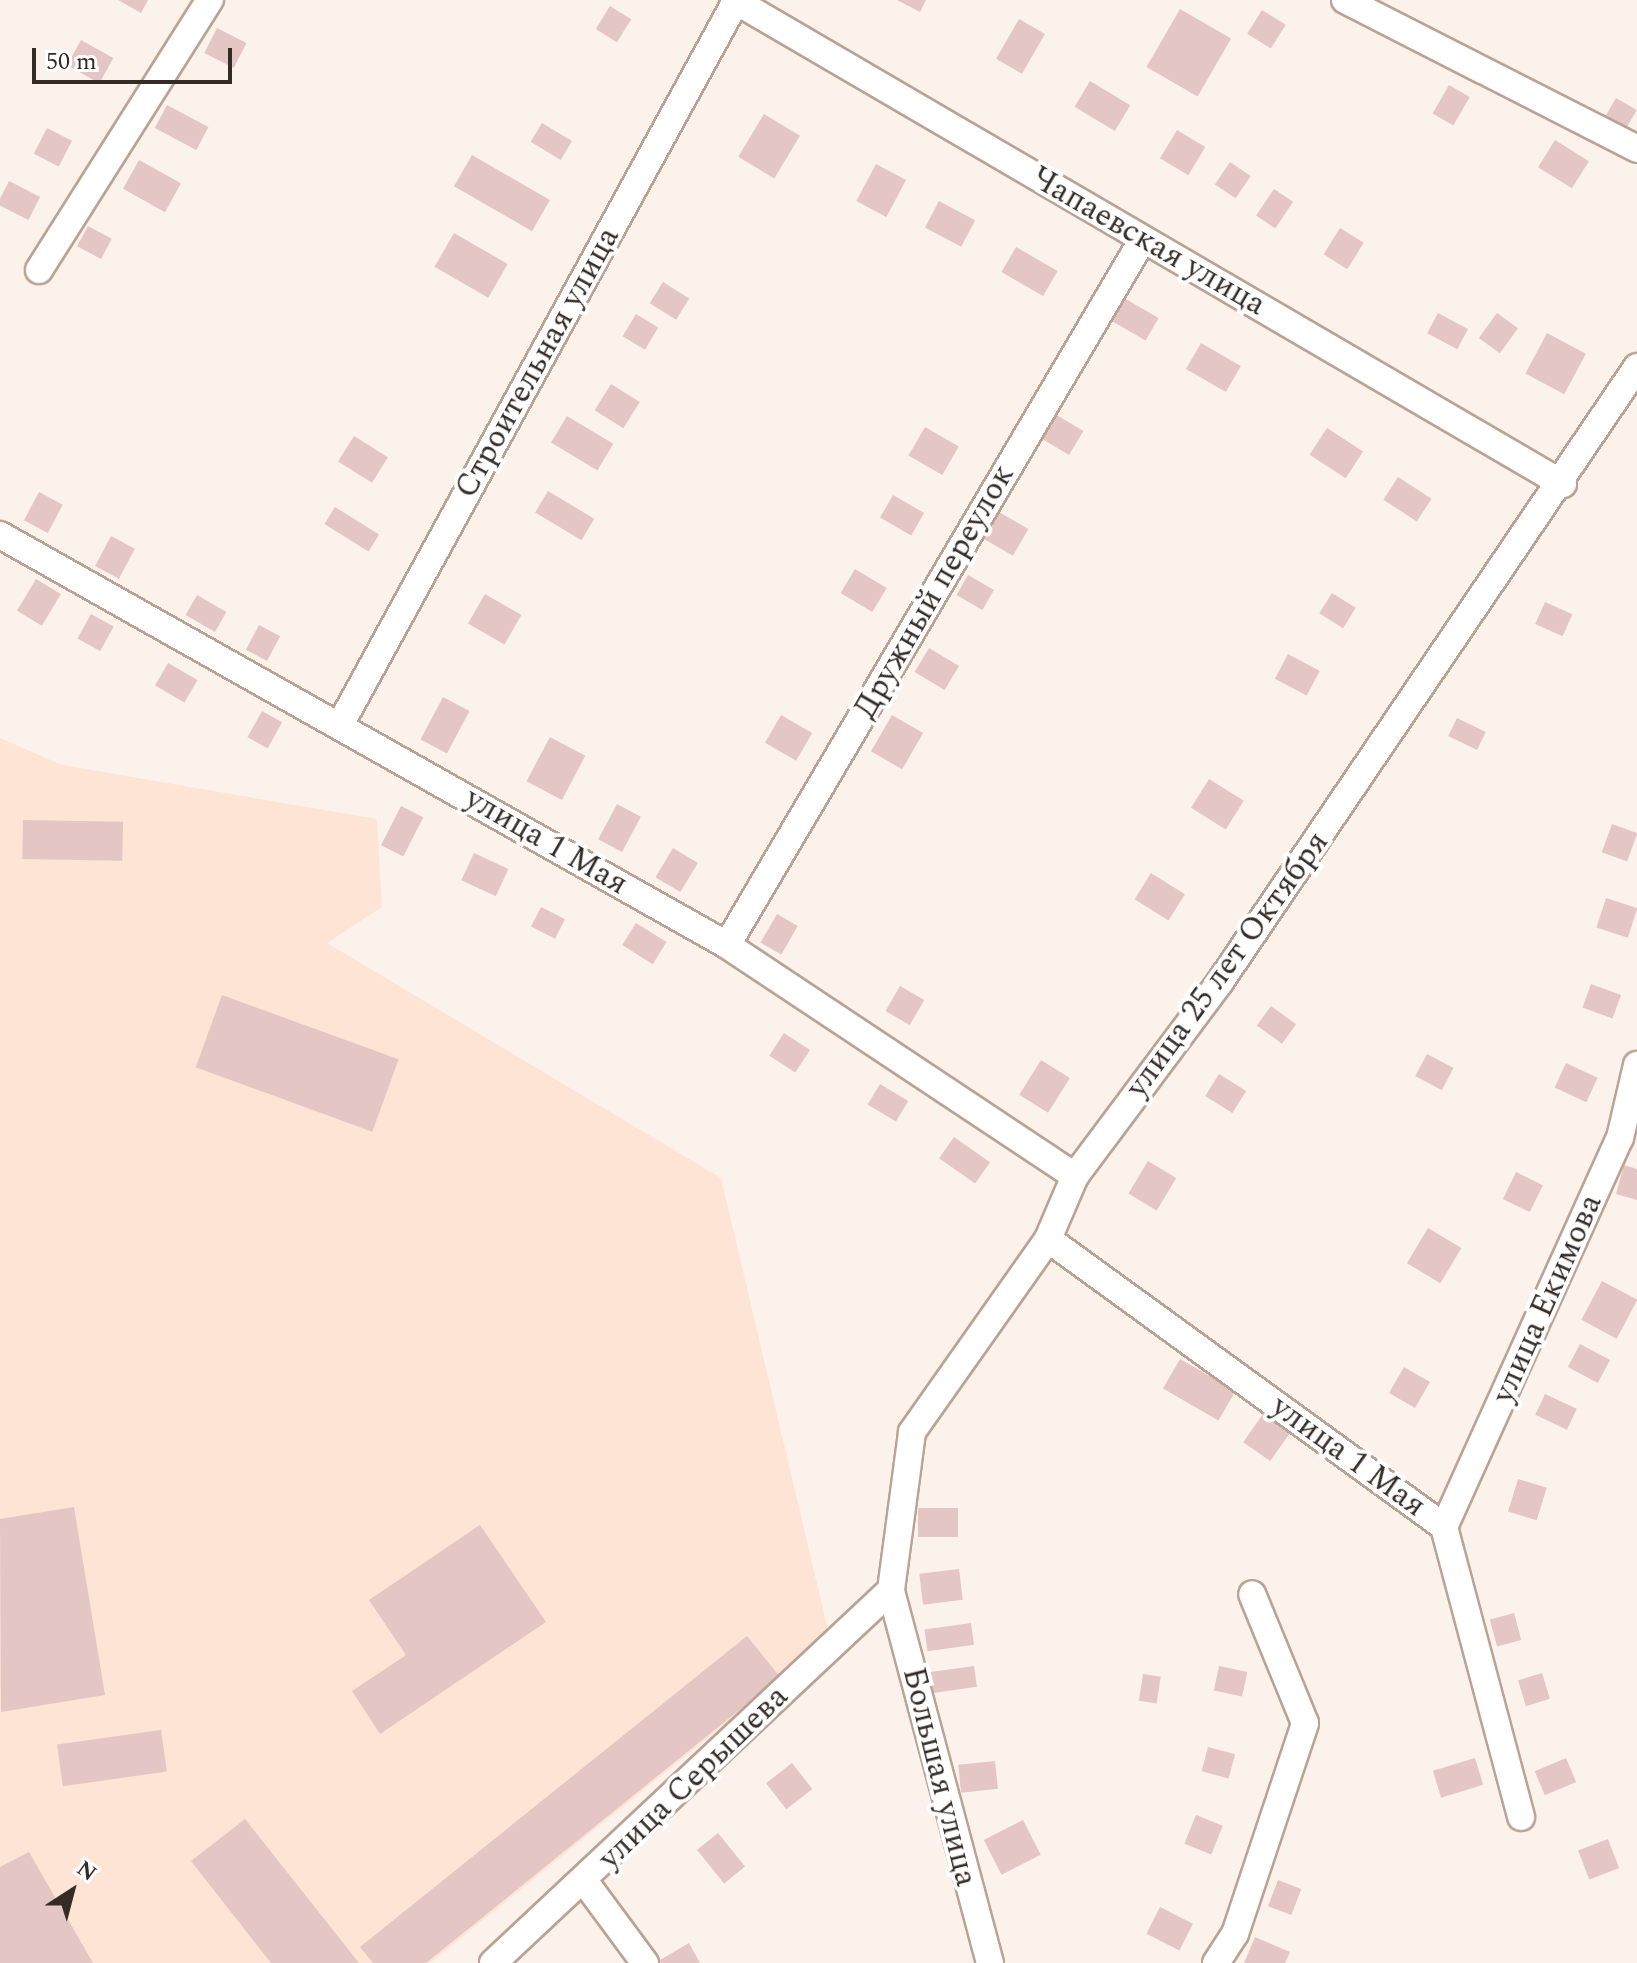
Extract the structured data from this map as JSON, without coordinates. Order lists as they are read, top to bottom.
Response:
{
  "streets": {
    "street": [
      "Чапаевская улица",
      "Строительная улица",
      "Дружный переулок",
      "улица 1 Мая",
      "улица 25 лет Октября",
      "улица Екимова",
      "Большая улица",
      "улица Серышева"
    ]
  },
  "crossings": [
    ["Чапаевская улица", "Строительная улица"],
    ["Чапаевская улица", "Дружный переулок"],
    ["Чапаевская улица", "улица 25 лет Октября"],
    ["Строительная улица", "улица 1 Мая"],
    ["Дружный переулок", "улица 1 Мая"],
    ["улица 1 Мая", "улица 25 лет Октября"],
    ["улица 1 Мая", "улица Екимова"],
    ["улица 25 лет Октября", "Большая улица"],
    ["улица 25 лет Октября", "улица Серышева"],
    ["Большая улица", "улица Серышева"]
  ],
  "scale_bar": "50 m",
  "north": "top right"
}
